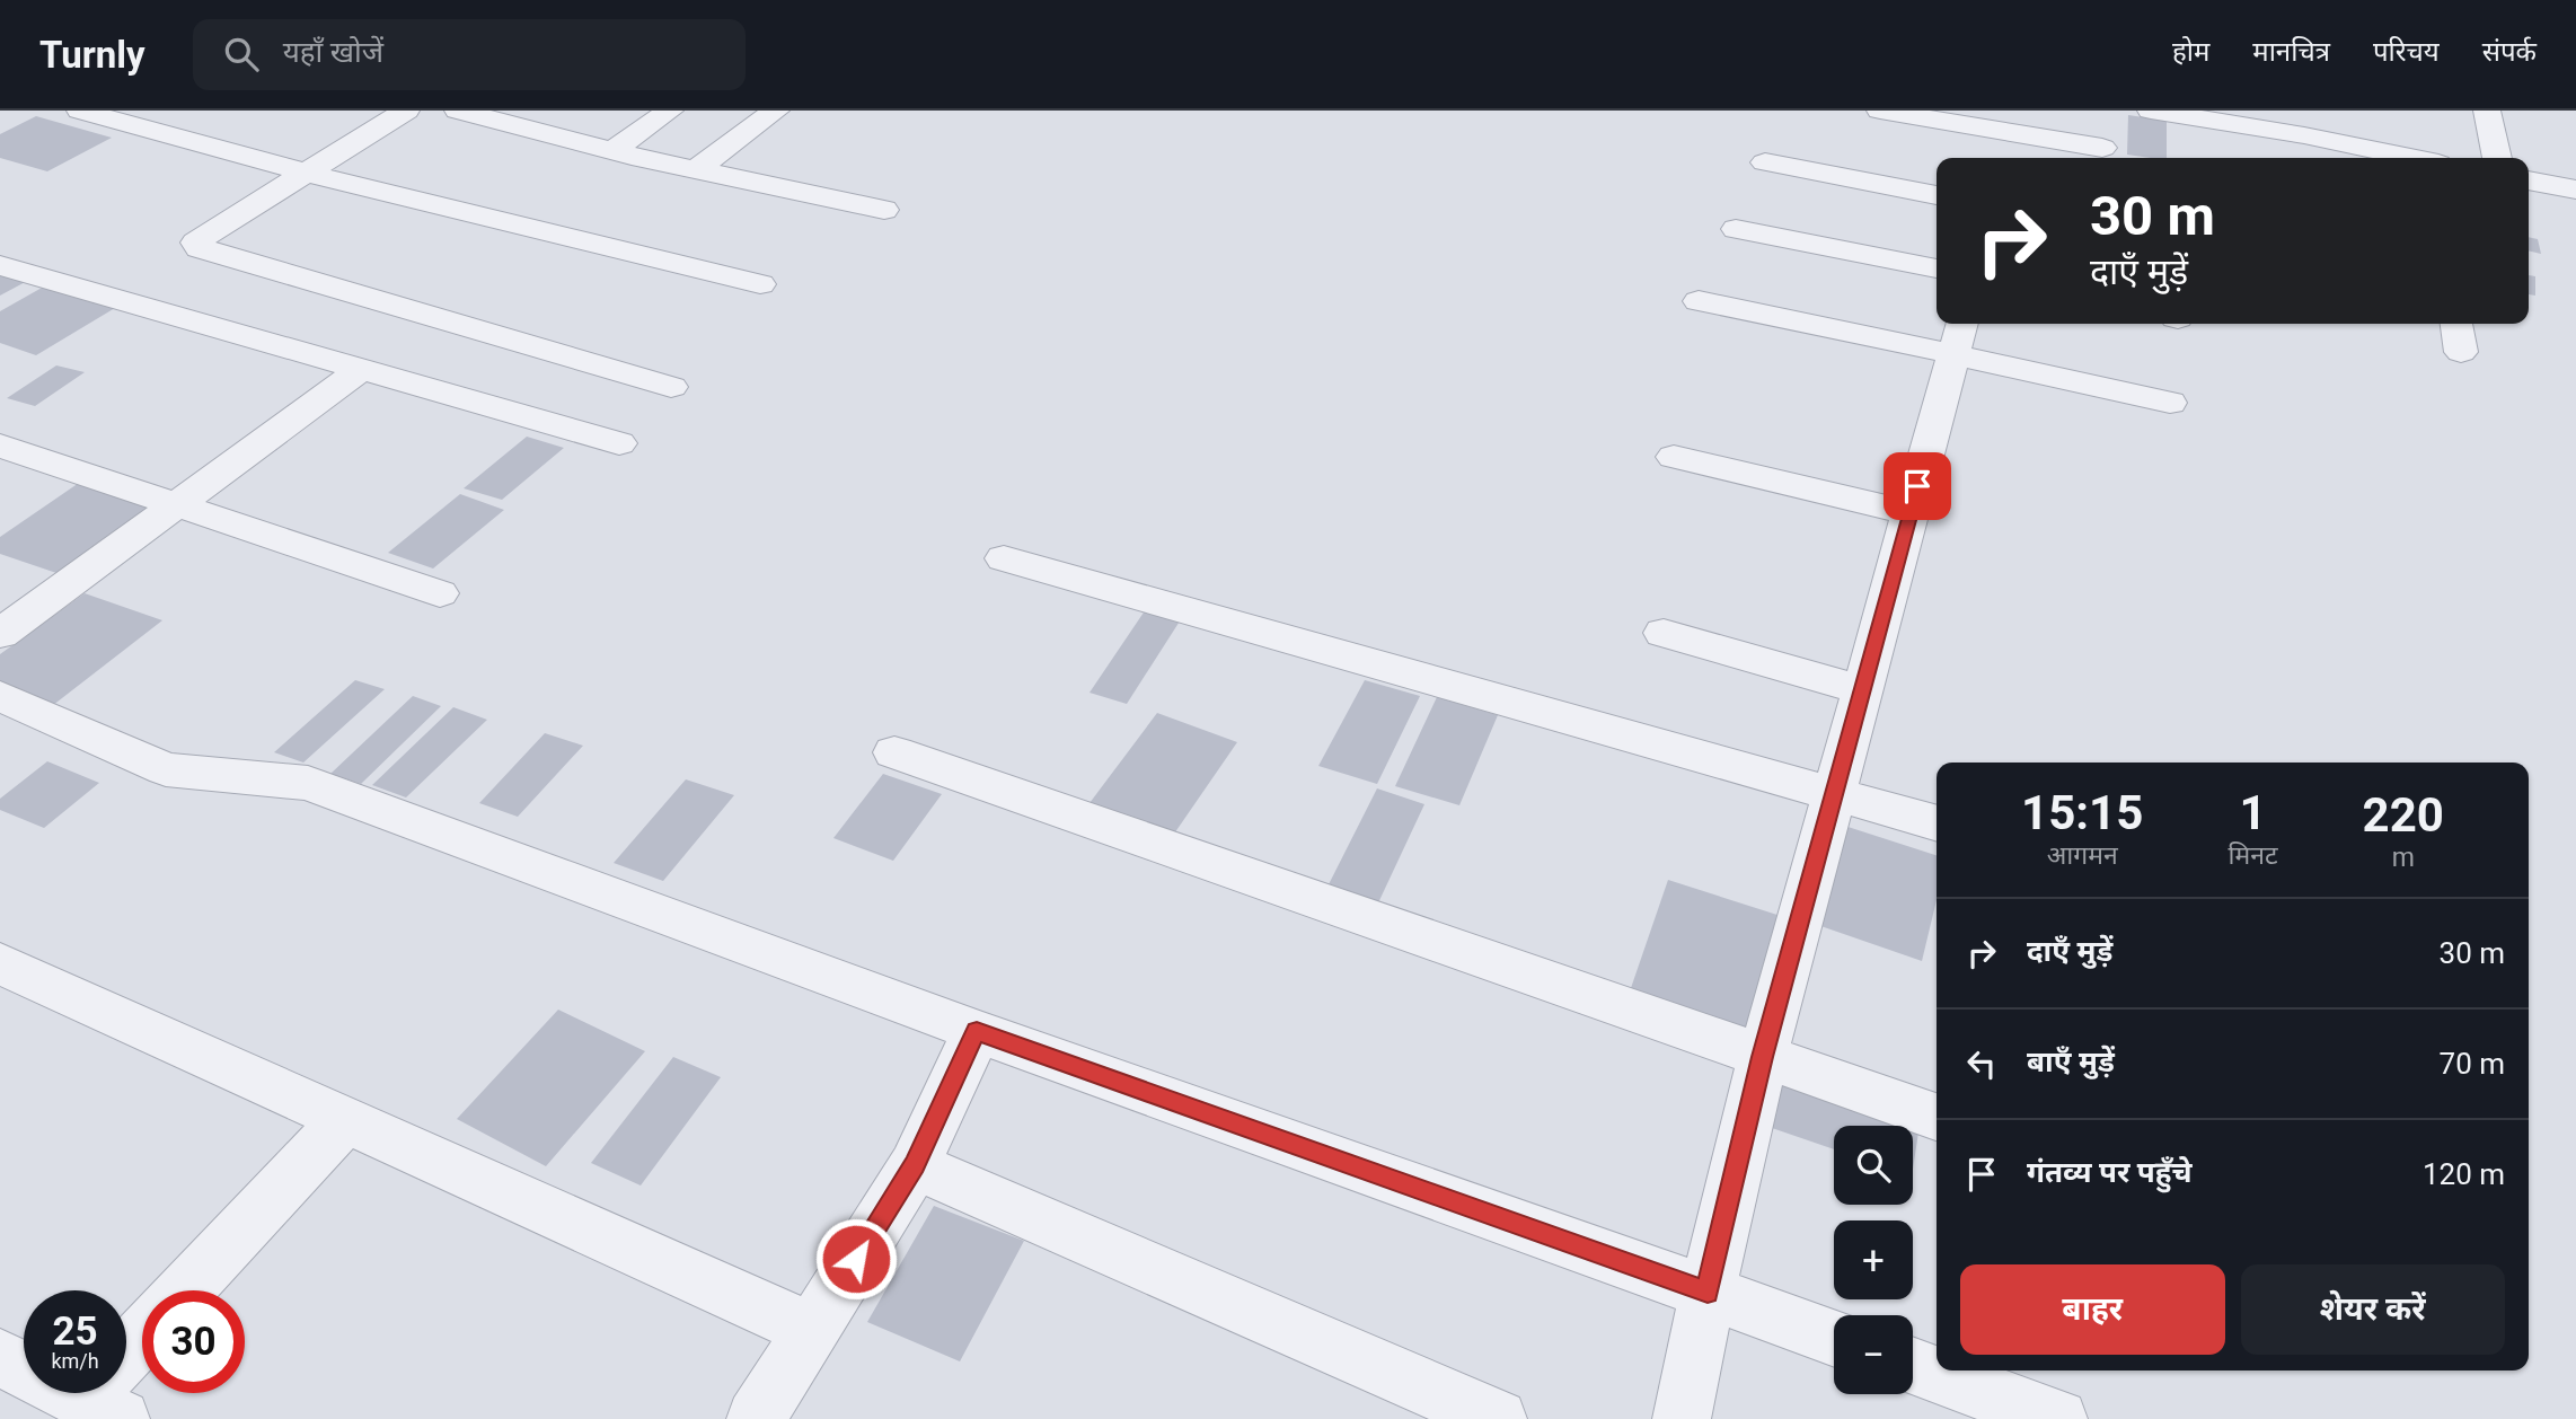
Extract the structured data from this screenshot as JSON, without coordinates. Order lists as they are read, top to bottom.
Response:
{
  "page": {
    "header": "Turnly",
    "search": "यहाँ खोजें",
    "nav": [
      "होम",
      "मानचित्र",
      "परिचय",
      "संपर्क"
    ],
    "turn": ["30 m", "दाएँ मुड़ें"],
    "eta": [
      "15:15",
      "आगमन",
      "1",
      "मिनट",
      "220",
      "m"
    ],
    "list": [
      {
        "name": "दाएँ मुड़ें",
        "value": "30 m"
      },
      {
        "name": "बाएँ मुड़ें",
        "value": "70 m"
      },
      {
        "name": "गंतव्य पर पहुँचे",
        "value": "120 m"
      }
    ],
    "map_buttons": ["+", "−"],
    "buttons": ["बाहर", "शेयर करें"],
    "speed": "25 km/h",
    "limit": "30"
  }
}
